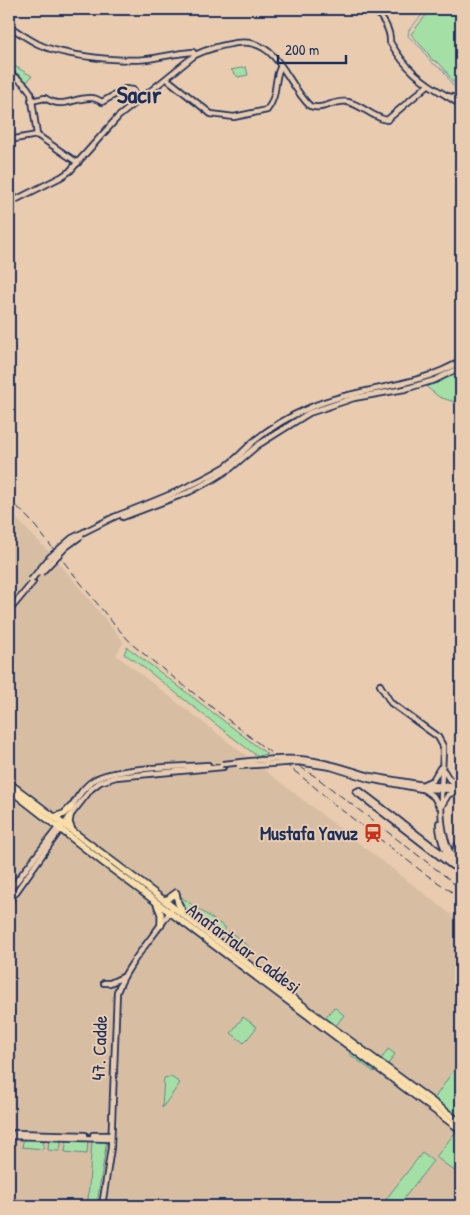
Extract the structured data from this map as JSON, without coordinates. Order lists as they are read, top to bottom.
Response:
{
  "streets": {
    "main road": ["Anafartalar Caddesi"],
    "street": ["47. Cadde"]
  },
  "crossings": [
    ["Anafartalar Caddesi", "47. Cadde"]
  ],
  "districts": ["Sacır"],
  "places": {
    "station": ["Mustafa Yavuz"]
  },
  "scale_bar": "200 m"
}
